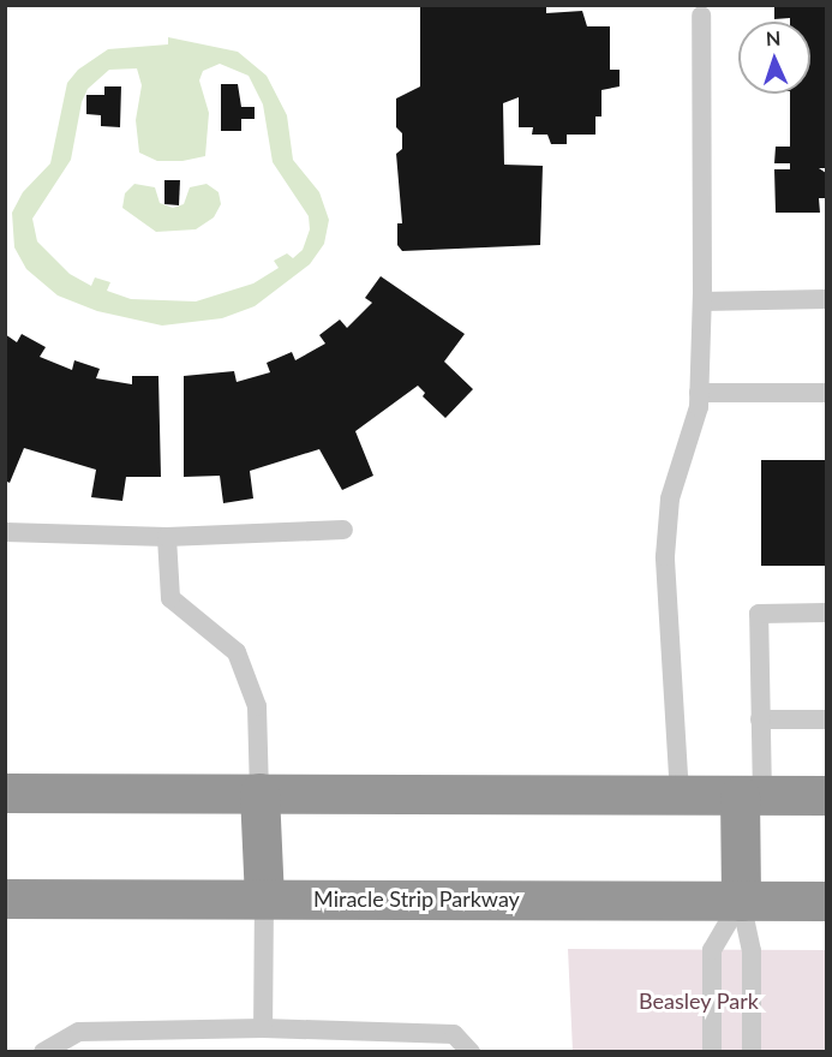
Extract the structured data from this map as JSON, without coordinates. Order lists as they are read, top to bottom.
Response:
{
  "streets": {
    "highway": ["Miracle Strip Parkway"]
  },
  "parks": ["Beasley Park"],
  "north": "top"
}
